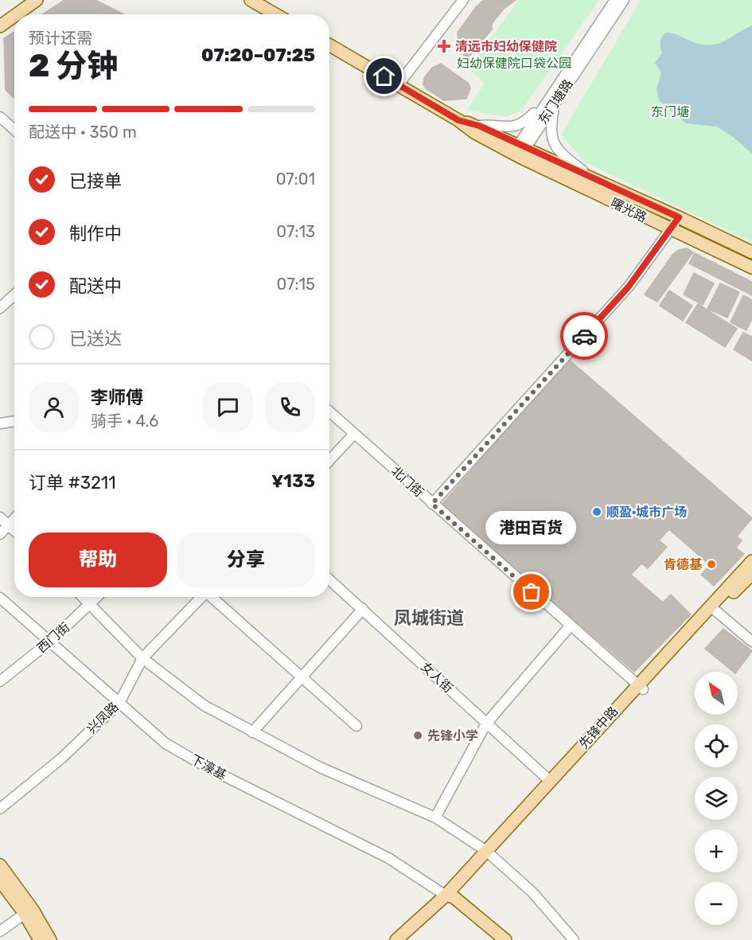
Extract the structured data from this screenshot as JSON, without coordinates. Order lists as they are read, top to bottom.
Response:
{
  "streets": {
    "main road": ["曙光路", "先锋中路", "下濠基"],
    "street": [
      "东门塘路",
      "北门街",
      "西门街",
      "女人街",
      "兴凤路"
    ]
  },
  "crossings": [
    ["东门塘路", "曙光路"],
    ["北门街", "先锋中路"],
    ["西门街", "下濠基"],
    ["女人街", "先锋中路"],
    ["兴凤路", "下濠基"],
    ["先锋中路", "下濠基"]
  ],
  "districts": ["凤城街道"],
  "parks": ["妇幼保健院口袋公园", "东门塘"],
  "places": {
    "health": ["清远市妇幼保健院"],
    "other": [
      "顺盈·城市广场",
      "肯德基",
      "港田百货",
      "先锋小学"
    ]
  },
  "north": "top left",
  "page": {
    "heading": ["2 分钟", "预计还需", "07:20–07:25"],
    "panel": [
      "李师傅",
      "骑手 · 4.6",
      "订单 #3211",
      "¥133"
    ],
    "bar": "配送中 · 350 m",
    "list": [
      ["已接单", "07:01"],
      ["制作中", "07:13"],
      ["配送中", "07:15"],
      "已送达"
    ],
    "bubble": "港田百货",
    "buttons": ["帮助", "分享"],
    "map_buttons": ["+", "−"]
  }
}
